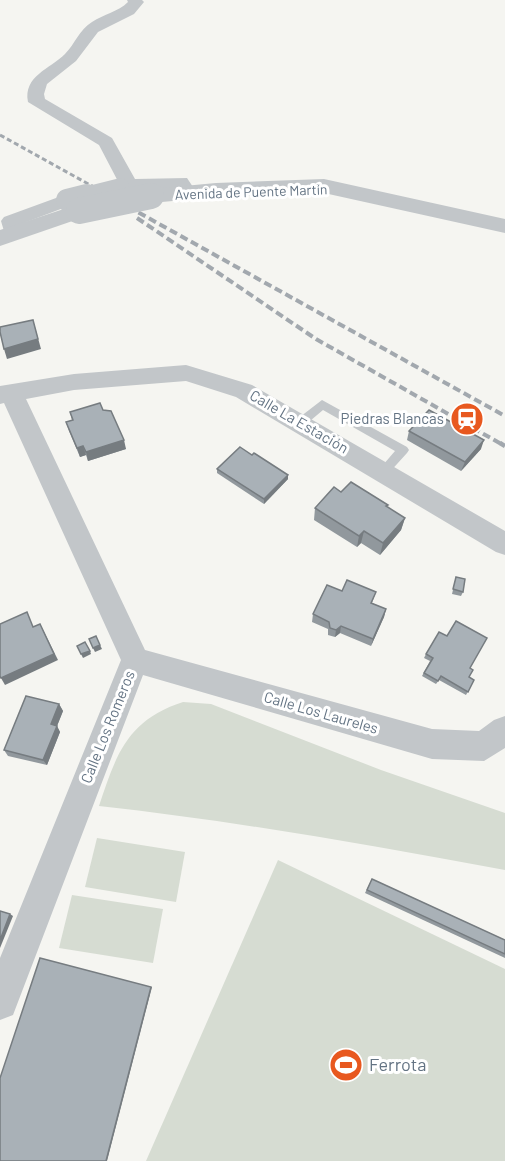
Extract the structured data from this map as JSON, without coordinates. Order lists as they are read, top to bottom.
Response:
{
  "streets": {
    "street": [
      "Avenida de Puente Martín",
      "Calle La Estación",
      "Calle Los Laureles",
      "Calle Los Romeros"
    ]
  },
  "crossings": [
    ["Calle La Estación", "Calle Los Romeros"],
    ["Calle Los Laureles", "Calle Los Romeros"]
  ],
  "places": {
    "station": ["Piedras Blancas"],
    "sports": ["Ferrota"]
  }
}
